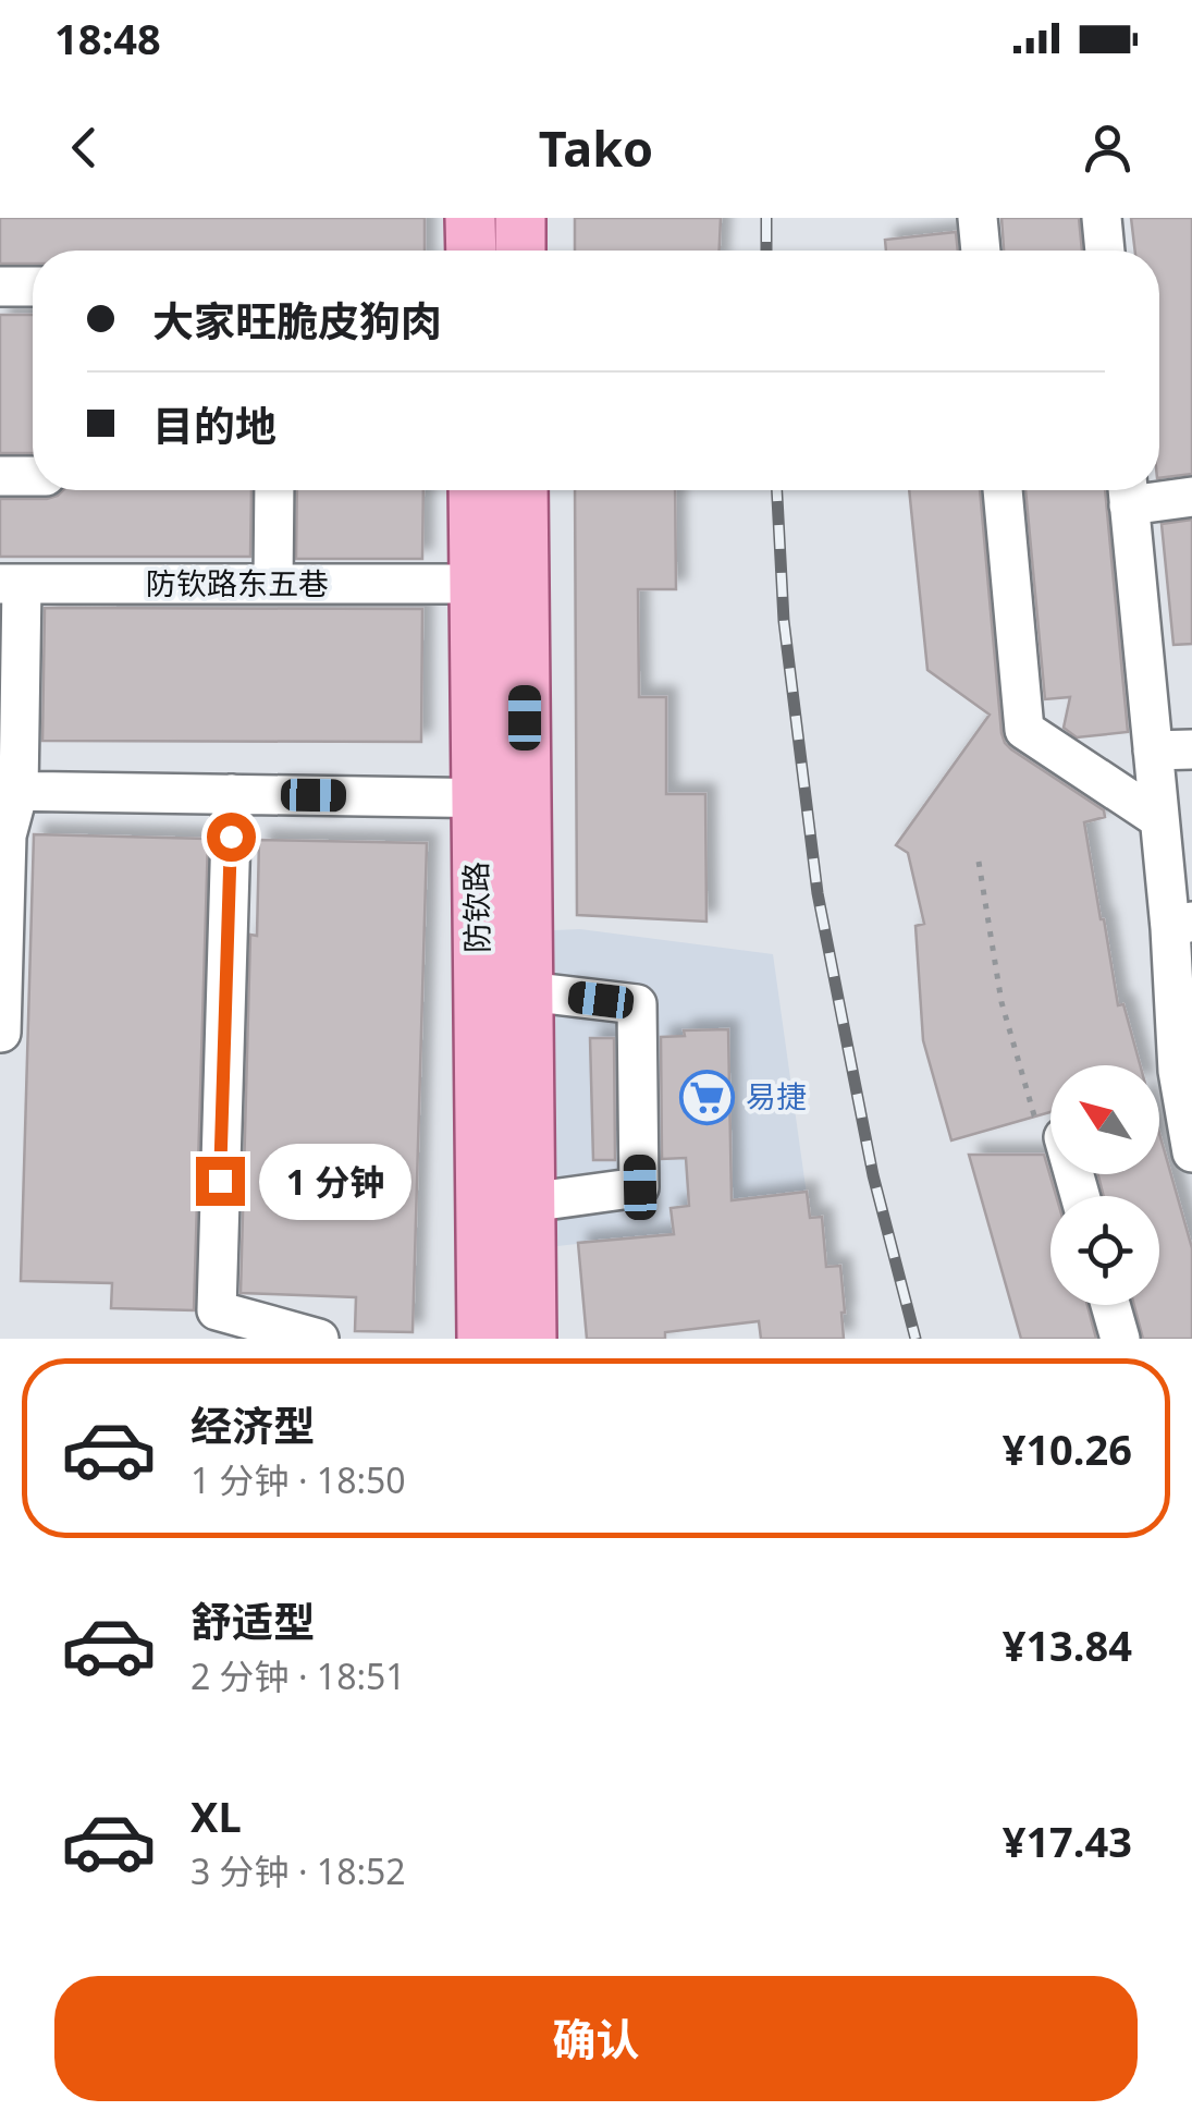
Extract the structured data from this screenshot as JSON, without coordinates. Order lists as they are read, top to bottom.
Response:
{
  "streets": {
    "main road": ["防钦路"],
    "street": ["防钦路东五巷"]
  },
  "crossings": [
    ["防钦路东五巷", "防钦路"]
  ],
  "places": {
    "supermarket": ["易捷"]
  },
  "north": "top left",
  "page": {
    "status": "18:48",
    "header": "Tako",
    "banner": ["大家旺脆皮狗肉", "目的地"],
    "bubble": "1 分钟",
    "list": [
      {
        "name": "经济型",
        "note": "1 分钟 · 18:50",
        "value": "¥10.26"
      },
      {
        "name": "舒适型",
        "note": "2 分钟 · 18:51",
        "value": "¥13.84"
      },
      {
        "name": "XL",
        "note": "3 分钟 · 18:52",
        "value": "¥17.43"
      }
    ],
    "buttons": "确认"
  }
}
